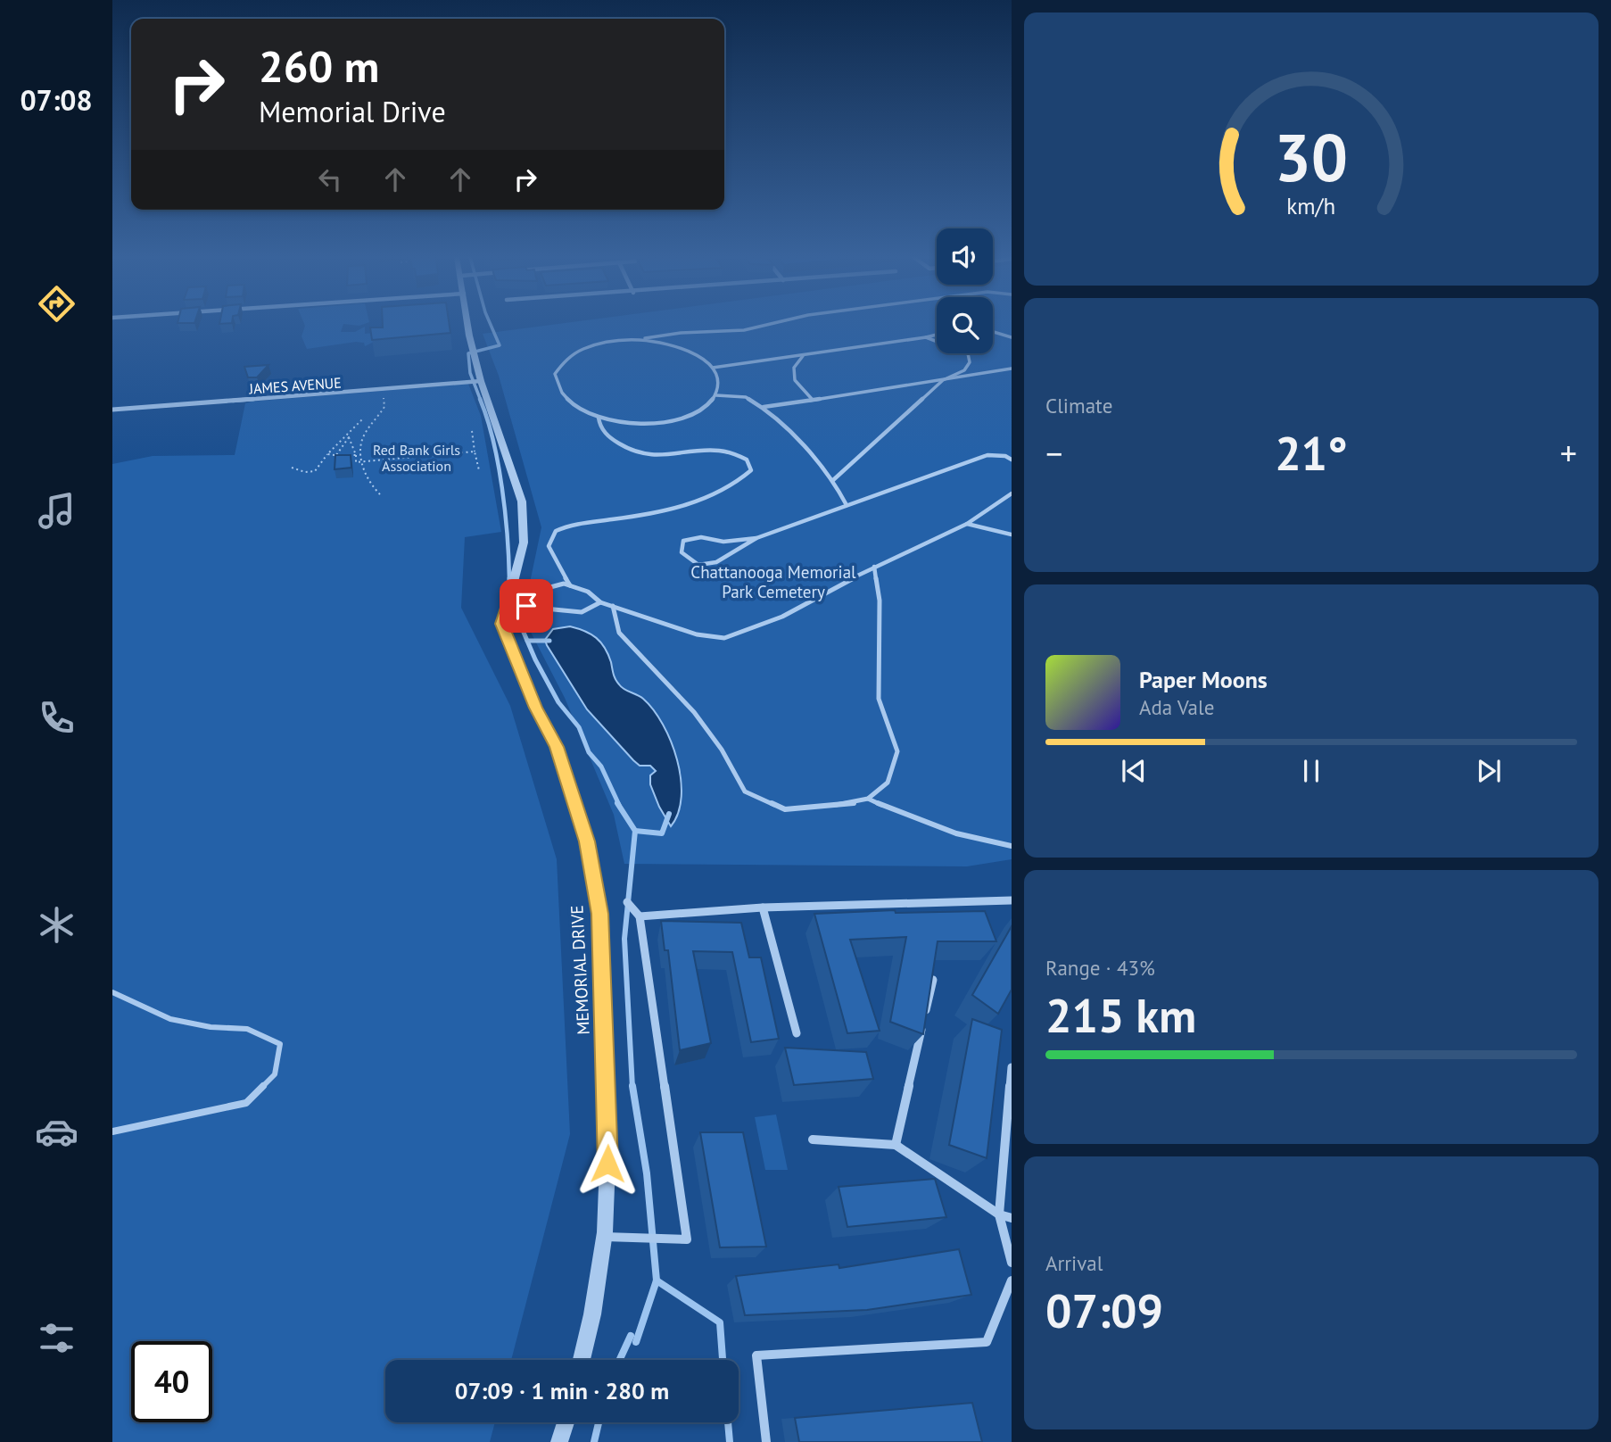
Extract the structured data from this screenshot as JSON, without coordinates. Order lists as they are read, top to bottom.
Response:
{
  "streets": {
    "street": ["JAMES AVENUE", "MEMORIAL DRIVE"]
  },
  "crossings": [
    ["JAMES AVENUE", "MEMORIAL DRIVE"]
  ],
  "parks": ["Red Bank Girls Association", "Chattanooga Memorial Park Cemetery"],
  "page": {
    "tabs": "07:08",
    "turn": ["260 m", "Memorial Drive"],
    "tile": [
      "Climate",
      ["Range · 43%", "215 km"],
      ["Arrival", "07:09"]
    ],
    "heat": ["−", "21°", "+"],
    "song": ["Paper Moons", "Ada Vale"],
    "limit": "40",
    "trip": "07:09 · 1 min · 280 m",
    "gauge": ["30", "km/h"]
  }
}
